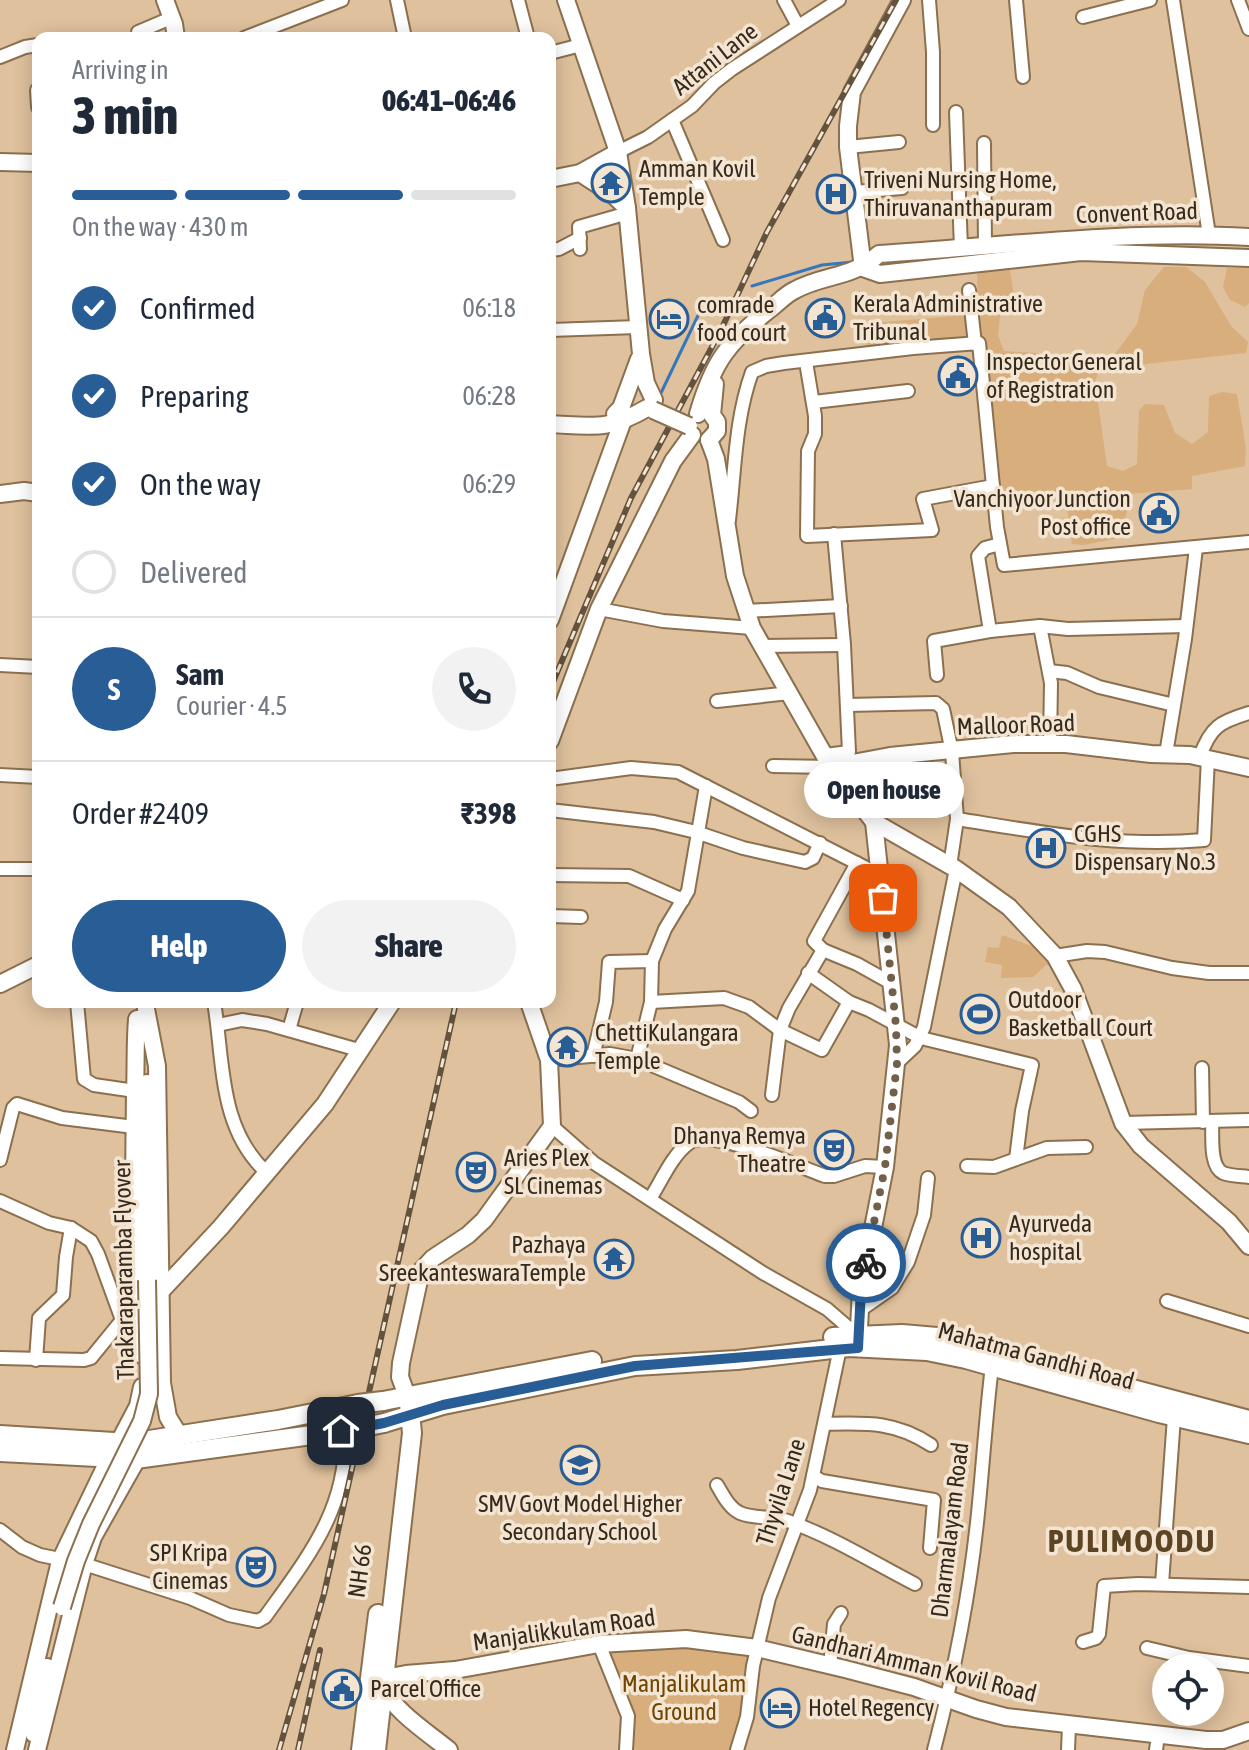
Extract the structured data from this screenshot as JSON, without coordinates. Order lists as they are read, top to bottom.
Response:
{
  "streets": {
    "main road": ["Mahatma Gandhi Road", "NH 66"],
    "street": [
      "Attani Lane",
      "Convent Road",
      "Malloor Road",
      "Thakaraparamba Flyover",
      "Thyvila Lane",
      "Dharmalayam Road",
      "Manjalikkulam Road",
      "Gandhari Amman Kovil Road"
    ]
  },
  "crossings": [
    ["Mahatma Gandhi Road", "Thyvila Lane"],
    ["Mahatma Gandhi Road", "Dharmalayam Road"],
    ["Mahatma Gandhi Road", "NH 66"],
    ["Thyvila Lane", "Manjalikkulam Road"],
    ["Thyvila Lane", "Gandhari Amman Kovil Road"],
    ["Dharmalayam Road", "Gandhari Amman Kovil Road"],
    ["NH 66", "Manjalikkulam Road"],
    ["Manjalikkulam Road", "Gandhari Amman Kovil Road"]
  ],
  "districts": ["PULIMOODU"],
  "parks": ["Manjalikulam Ground"],
  "places": {
    "temple": ["Amman Kovil Temple", "ChettiKulangara Temple", "Pazhaya SreekanteswaraTemple"],
    "hospital": ["Triveni Nursing Home, Thiruvananthapuram", "CGHS Dispensary No.3", "Ayurveda hospital"],
    "public building": [
      "Kerala Administrative Tribunal",
      "Inspector General of Registration",
      "Vanchiyoor Junction Post office",
      "Parcel Office"
    ],
    "hotel": ["comrade food court", "Hotel Regency"],
    "other": ["Open house"],
    "sports": ["Outdoor Basketball Court"],
    "theatre": ["Dhanya Remya Theatre", "Aries Plex SL Cinemas", "SPI Kripa Cinemas"],
    "school or university": ["SMV Govt Model Higher Secondary School"]
  },
  "page": {
    "heading": ["3 min", "Arriving in", "06:41–06:46"],
    "panel": [
      "Sam",
      "Courier · 4.5",
      "Order #2409",
      "₹398"
    ],
    "bar": "On the way · 430 m",
    "list": [
      ["Confirmed", "06:18"],
      ["Preparing", "06:28"],
      ["On the way", "06:29"],
      "Delivered"
    ],
    "round": "S",
    "bubble": "Open house",
    "buttons": ["Help", "Share"]
  }
}
